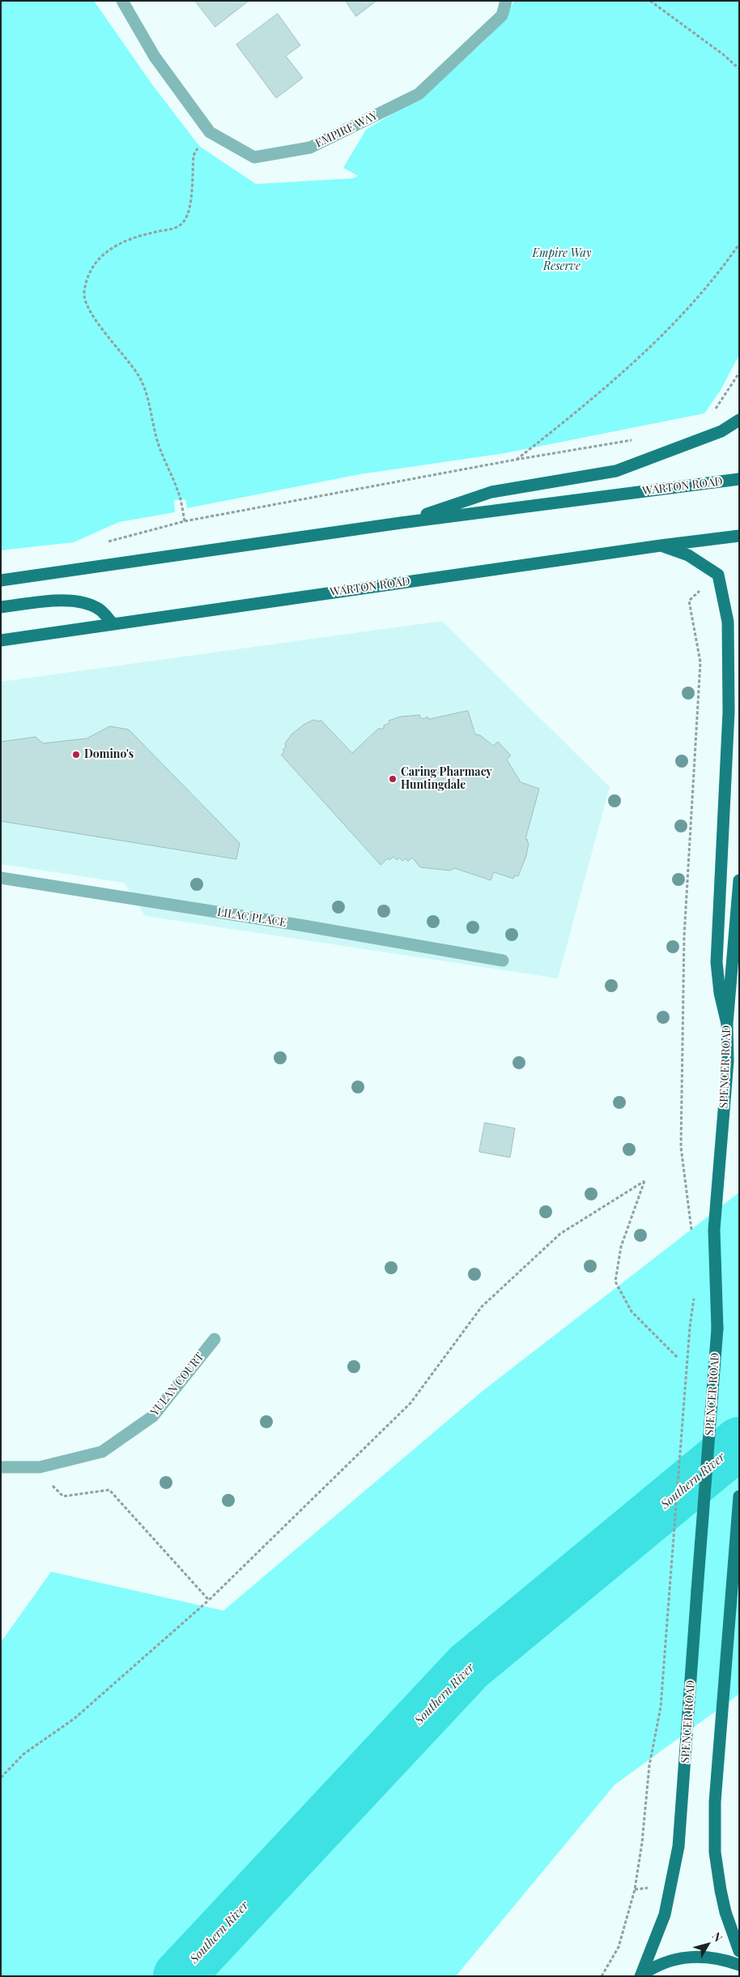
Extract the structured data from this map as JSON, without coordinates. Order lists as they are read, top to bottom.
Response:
{
  "streets": {
    "main road": ["WARTON ROAD", "SPENCER ROAD"],
    "street": ["EMPIRE WAY", "LILAC PLACE", "YULAN COURT"]
  },
  "water": ["Southern River"],
  "parks": ["Empire Way Reserve"],
  "places": ["Domino's", "Caring Pharmacy Huntingdale"],
  "north": "top right"
}
